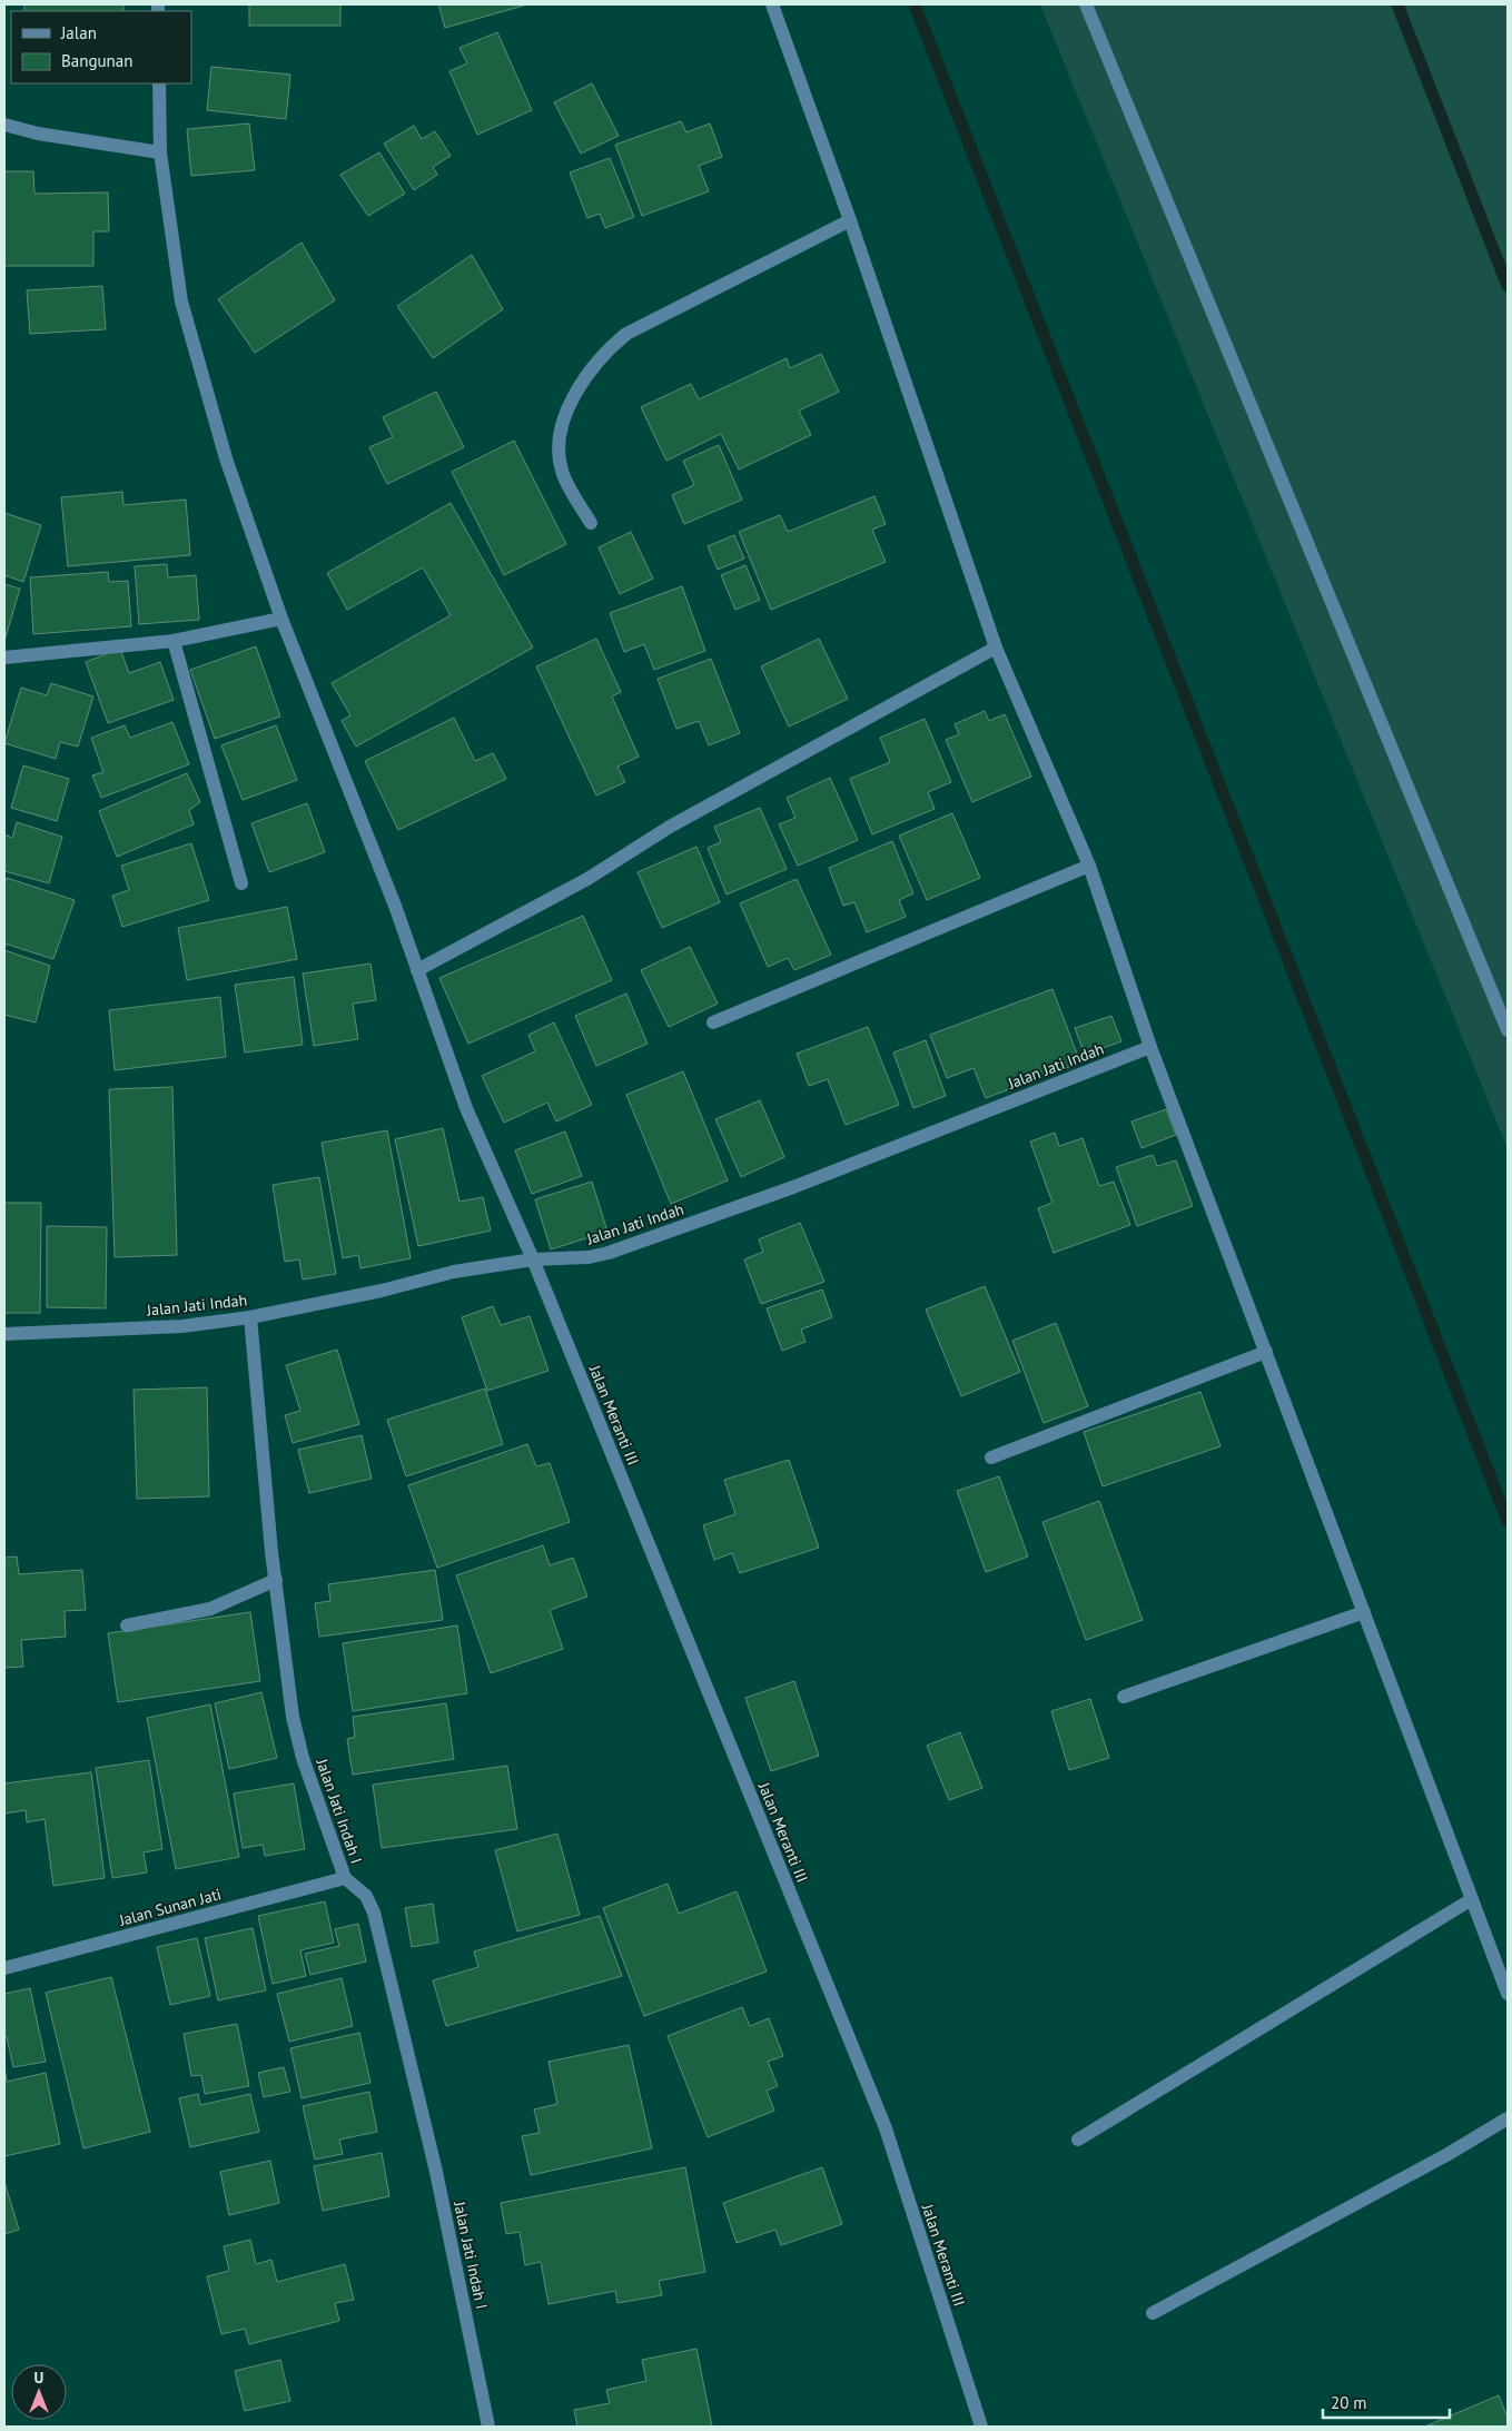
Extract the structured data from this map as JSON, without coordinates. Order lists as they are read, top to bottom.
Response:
{
  "streets": {
    "street": [
      "Jalan Jati Indah",
      "Jalan Meranti III",
      "Jalan Jati Indah I",
      "Jalan Sunan Jati"
    ]
  },
  "crossings": [
    ["Jalan Jati Indah", "Jalan Meranti III"],
    ["Jalan Jati Indah", "Jalan Jati Indah I"],
    ["Jalan Jati Indah I", "Jalan Sunan Jati"]
  ],
  "legend": ["Jalan", "Bangunan"],
  "scale_bar": "20 m",
  "north": "top"
}
